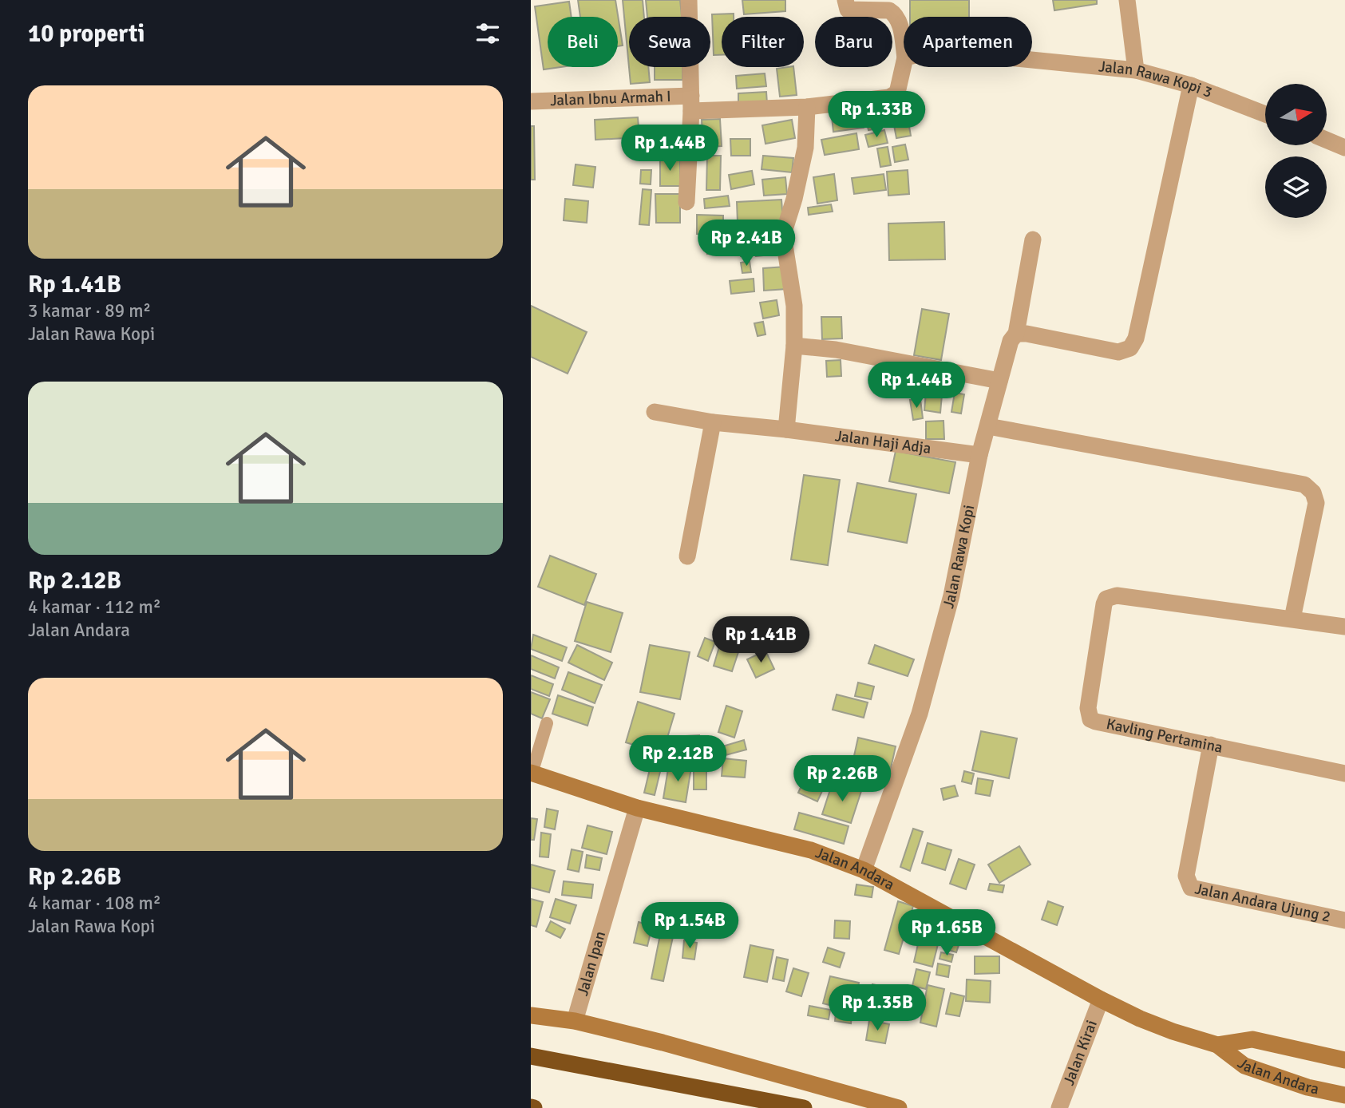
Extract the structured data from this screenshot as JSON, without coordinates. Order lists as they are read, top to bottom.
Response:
{
  "streets": {
    "street": [
      "Jalan Rawa Kopi 3",
      "Jalan Ibnu Armah I",
      "Jalan Haji Adja",
      "Jalan Rawa Kopi",
      "Kavling Pertamina",
      "Jalan Andara",
      "Jalan Andara Ujung 2",
      "Jalan Ipan",
      "Jalan Kirai"
    ]
  },
  "crossings": [
    ["Jalan Haji Adja", "Jalan Rawa Kopi"],
    ["Jalan Rawa Kopi", "Jalan Andara"],
    ["Kavling Pertamina", "Jalan Andara Ujung 2"],
    ["Jalan Andara", "Jalan Ipan"],
    ["Jalan Andara", "Jalan Kirai"]
  ],
  "north": "right",
  "page": {
    "heading": "10 properti",
    "chip": [
      "Beli",
      "Sewa",
      "Filter",
      "Baru",
      "Apartemen"
    ],
    "list": [
      {
        "name": "Rp 1.41B",
        "note": "3 kamar · 89 m² · Jalan Rawa Kopi"
      },
      {
        "name": "Rp 2.12B",
        "note": "4 kamar · 112 m² · Jalan Andara"
      },
      {
        "name": "Rp 2.26B",
        "note": "4 kamar · 108 m² · Jalan Rawa Kopi"
      }
    ],
    "price": [
      "Rp 1.33B",
      "Rp 1.44B",
      "Rp 2.41B",
      "Rp 1.44B",
      "Rp 1.41B",
      "Rp 2.12B",
      "Rp 2.26B",
      "Rp 1.54B",
      "Rp 1.65B",
      "Rp 1.35B"
    ]
  }
}
